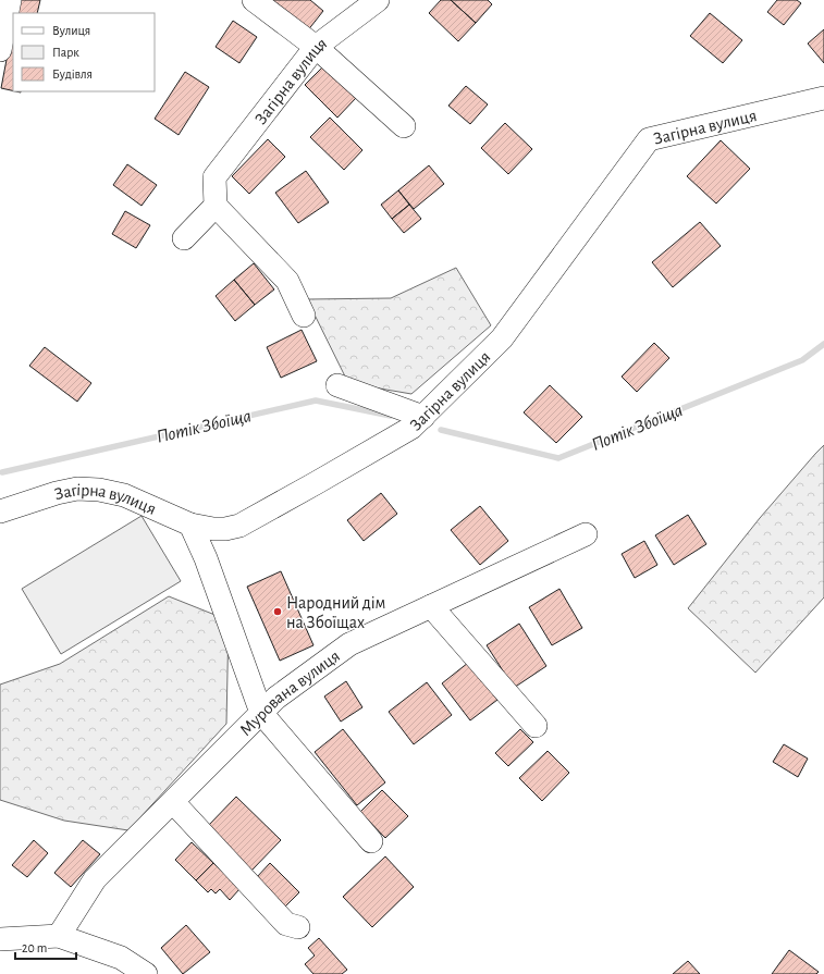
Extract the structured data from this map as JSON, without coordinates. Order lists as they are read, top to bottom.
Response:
{
  "streets": {
    "street": ["Загірна вулиця", "Мурована вулиця"]
  },
  "water": ["Потік Збоїща"],
  "places": ["Народний дім на Збоїщах"],
  "legend": ["Вулиця", "Парк", "Будівля"],
  "scale_bar": "20 m"
}
